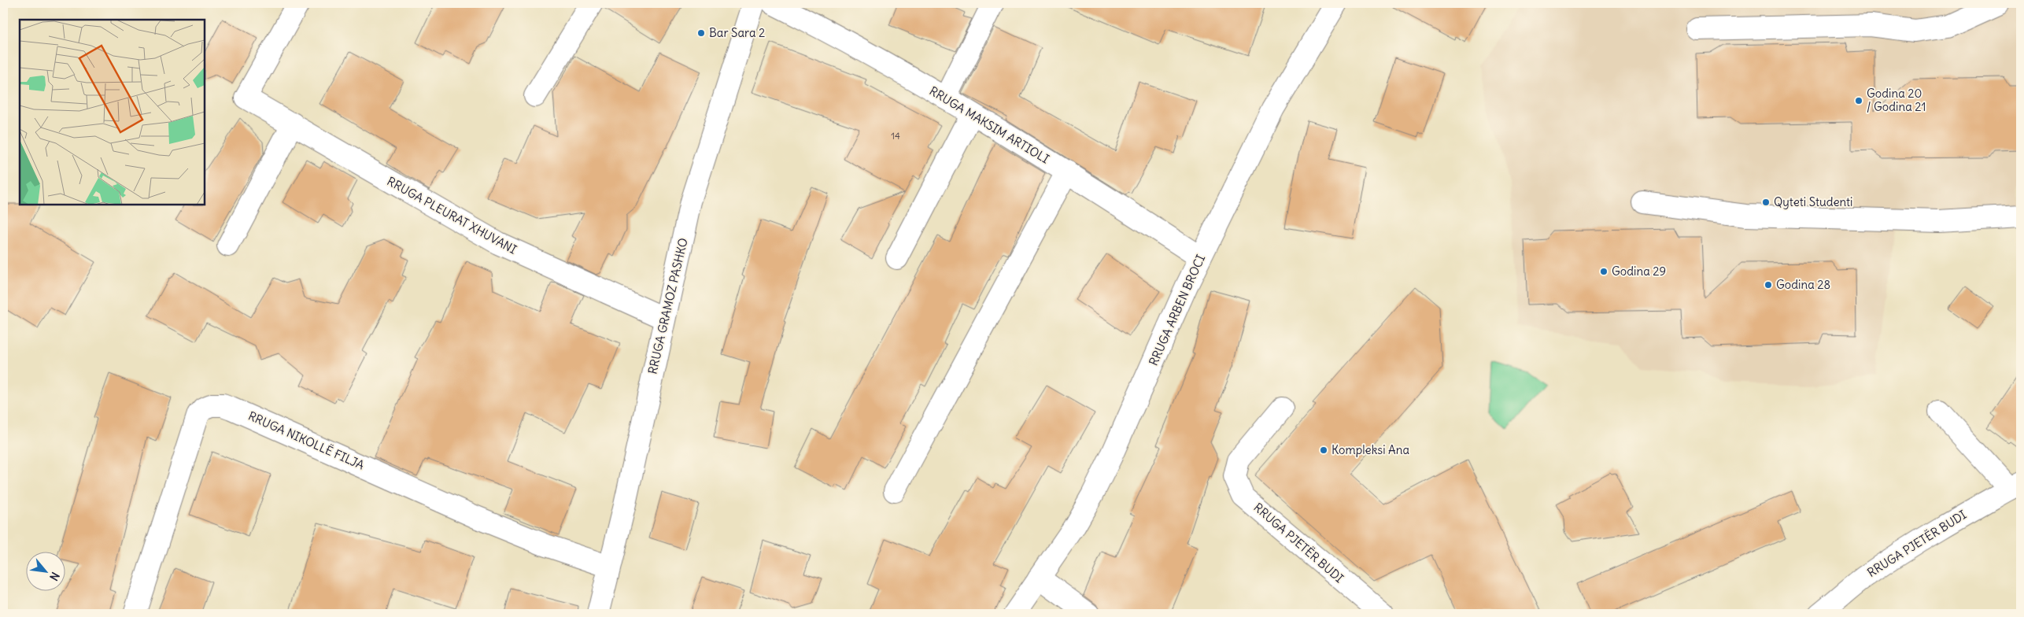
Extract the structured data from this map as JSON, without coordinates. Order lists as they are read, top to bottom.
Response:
{
  "streets": {
    "street": [
      "RRUGA MAKSIM ARTIOLI",
      "RRUGA PLEURAT XHUVANI",
      "RRUGA GRAMOZ PASHKO",
      "RRUGA ARBEN BROCI",
      "RRUGA NIKOLLË FILJA",
      "RRUGA PJETËR BUDI"
    ]
  },
  "crossings": [
    ["RRUGA MAKSIM ARTIOLI", "RRUGA ARBEN BROCI"],
    ["RRUGA PLEURAT XHUVANI", "RRUGA GRAMOZ PASHKO"],
    ["RRUGA GRAMOZ PASHKO", "RRUGA NIKOLLË FILJA"]
  ],
  "places": [
    "Bar Sara 2",
    "Godina 20 / Godina 21",
    "Qyteti Studenti",
    "Godina 29",
    "Godina 28",
    "Kompleksi Ana"
  ],
  "house_numbers": ["14"],
  "north": "bottom right"
}
